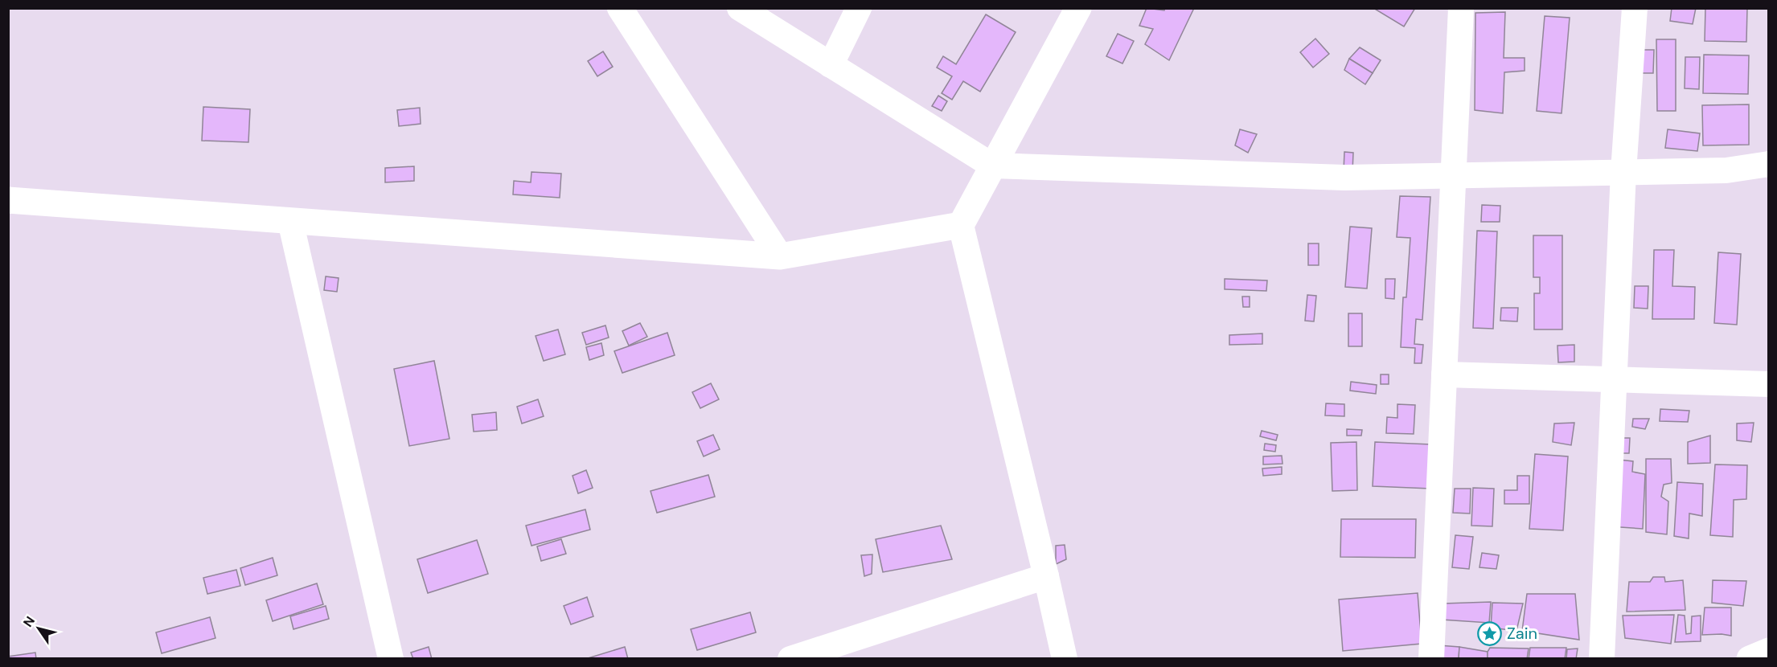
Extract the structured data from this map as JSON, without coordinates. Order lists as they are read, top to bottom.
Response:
{
  "places": {
    "place": ["Zain"]
  },
  "north": "top left"
}
